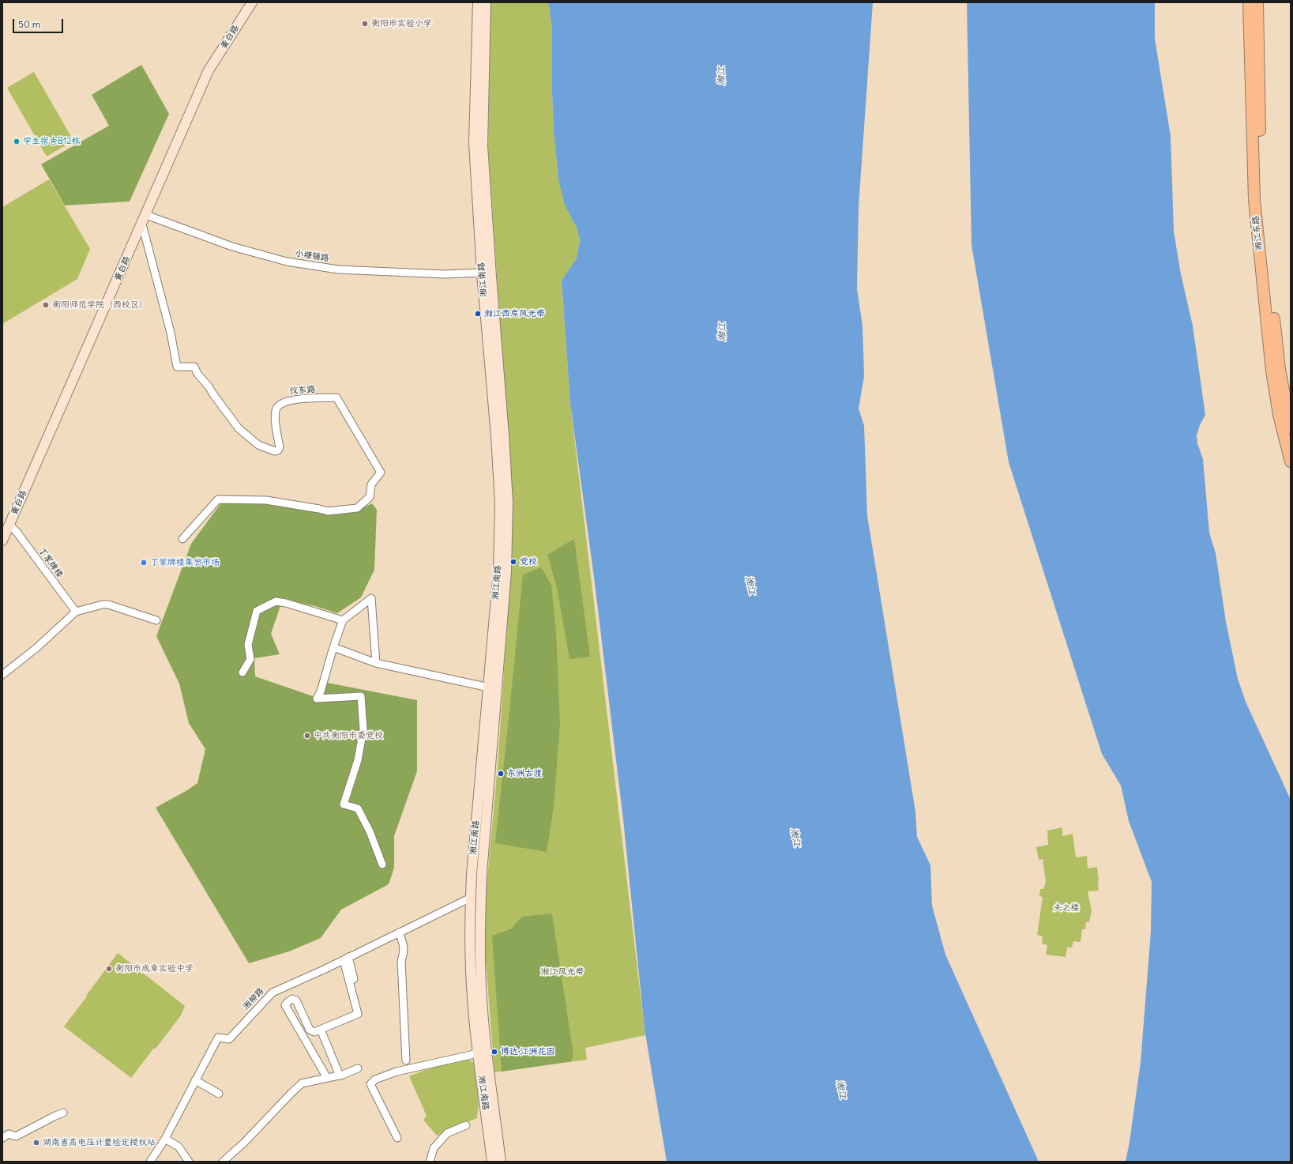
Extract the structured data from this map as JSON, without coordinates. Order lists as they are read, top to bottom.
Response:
{
  "streets": {
    "main road": ["黄白路", "湘江东路", "湘江南路"],
    "street": [
      "小塘铺路",
      "仪东路",
      "丁家牌楼",
      "湘柳路"
    ]
  },
  "crossings": [
    ["黄白路", "小塘铺路"],
    ["黄白路", "仪东路"],
    ["黄白路", "丁家牌楼"],
    ["小塘铺路", "湘江南路"],
    ["湘江南路", "湘柳路"]
  ],
  "water": ["湘江"],
  "parks": ["夫之楼", "湘江风光带"],
  "places": [
    "衡阳市实验小学",
    "学生宿舍B12栋",
    "衡阳师范学院（西校区）",
    "湘江西岸风光带",
    "党校",
    "丁家牌楼集贸市场",
    "中共衡阳市委党校",
    "东洲古渡",
    "衡阳市成章实验中学",
    "博达·江洲花园",
    "湖南省高电压计量检定授权站"
  ],
  "scale_bar": "50 m"
}
